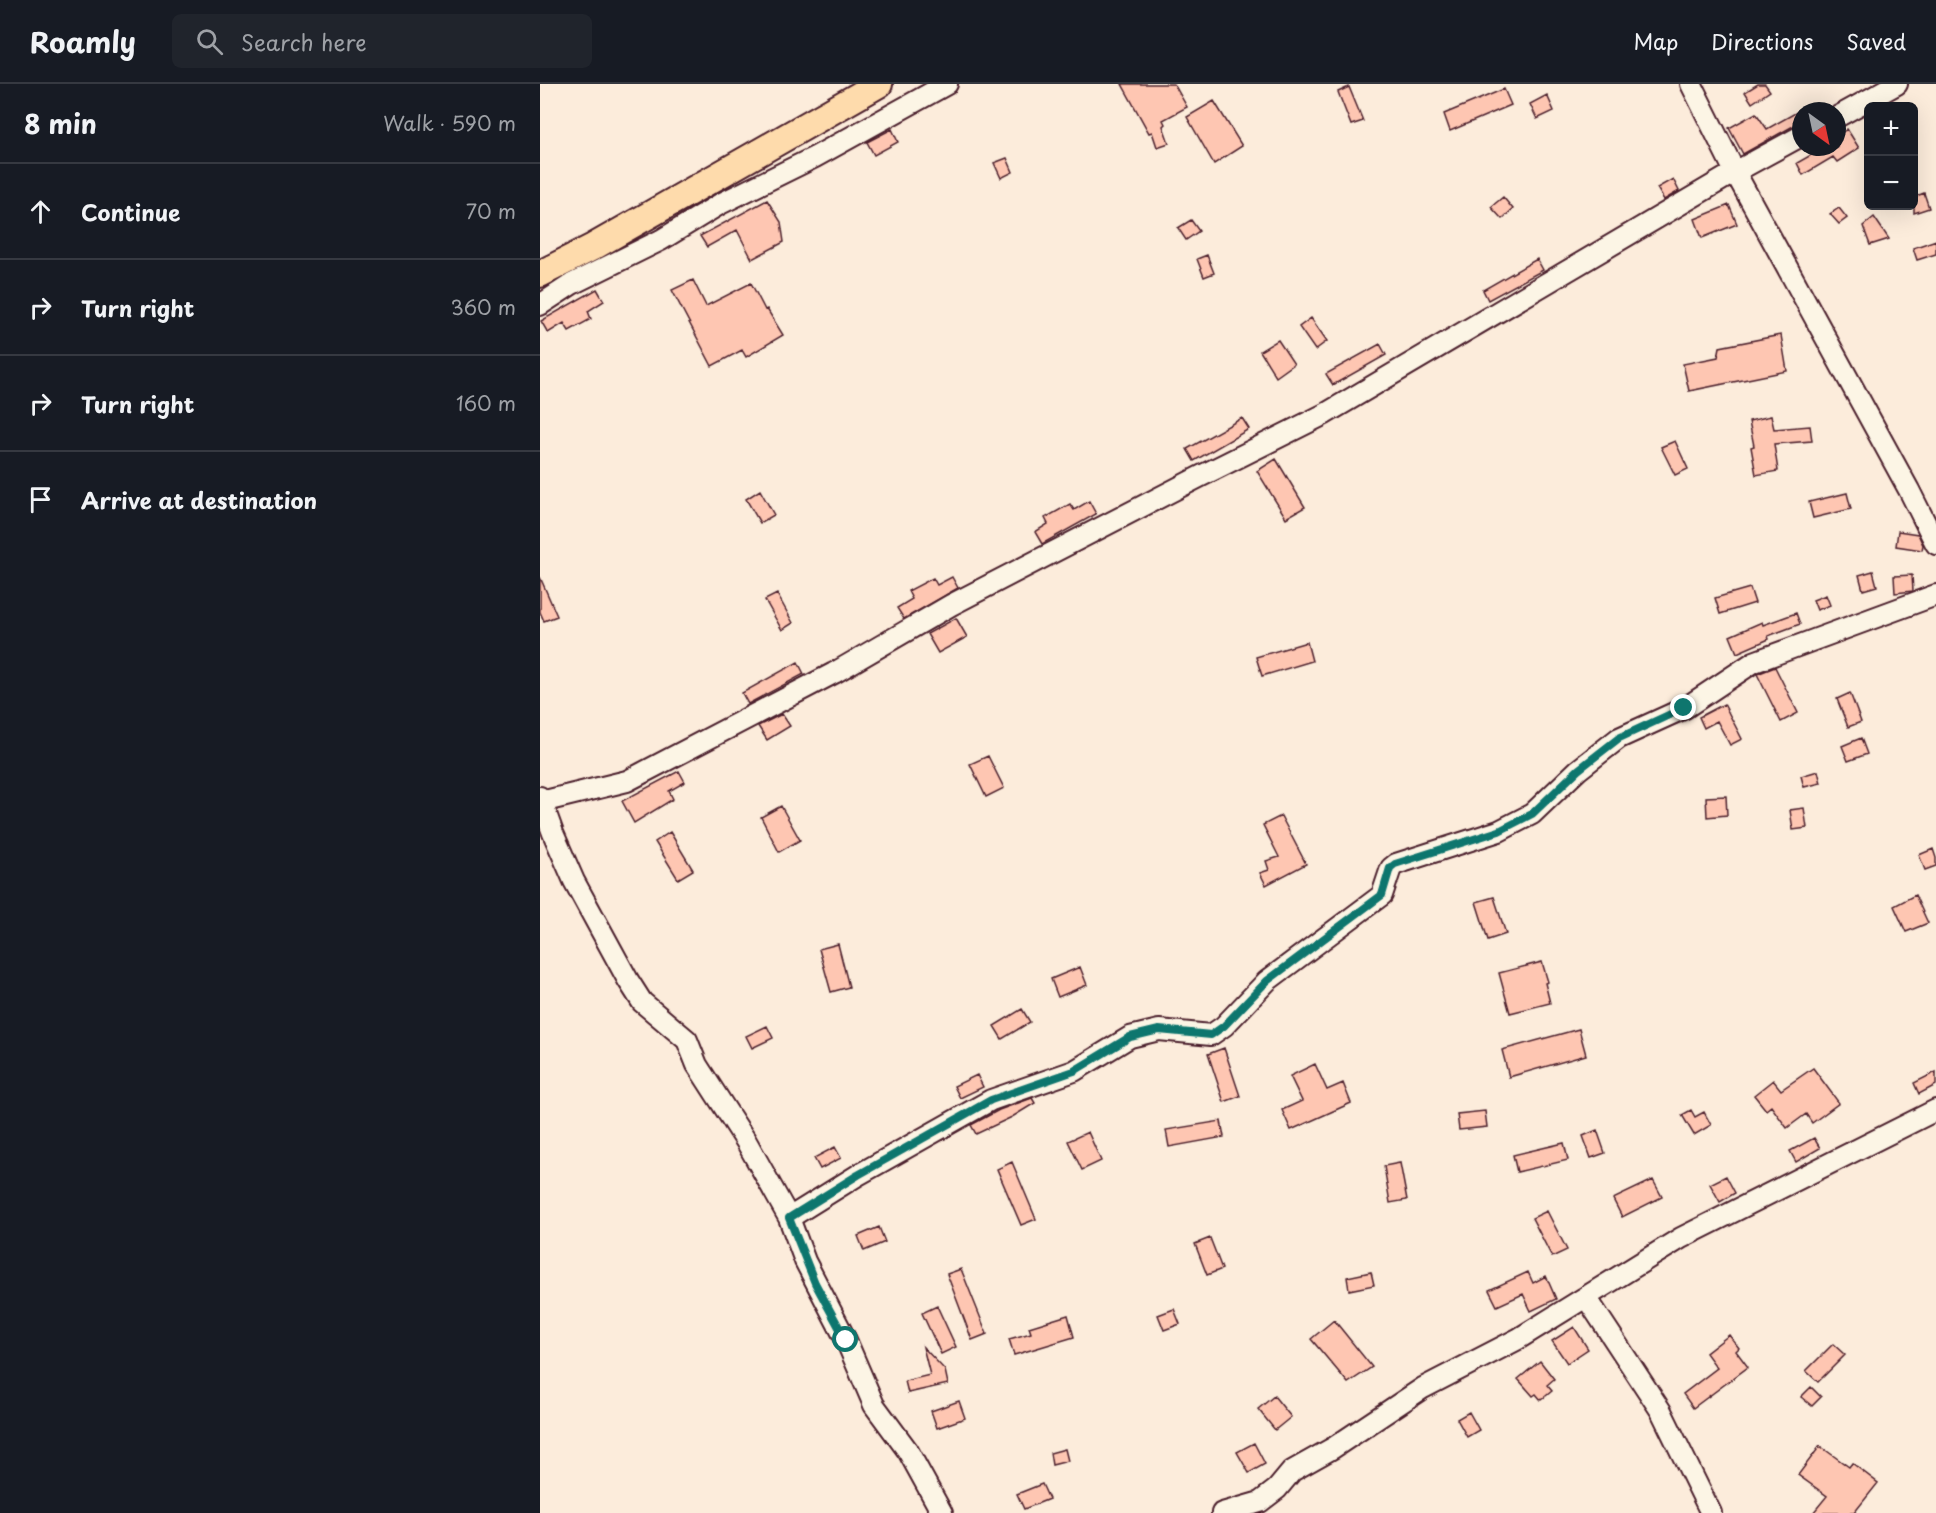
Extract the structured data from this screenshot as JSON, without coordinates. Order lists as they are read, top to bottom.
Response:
{
  "north": "bottom right",
  "page": {
    "header": "Roamly",
    "search": "Search here",
    "nav": ["Map", "Directions", "Saved"],
    "heading": ["8 min", "Walk · 590 m"],
    "map_buttons": ["+", "−"],
    "list": [
      ["Continue", "70 m"],
      ["Turn right", "360 m"],
      ["Turn right", "160 m"],
      "Arrive at destination"
    ]
  }
}
